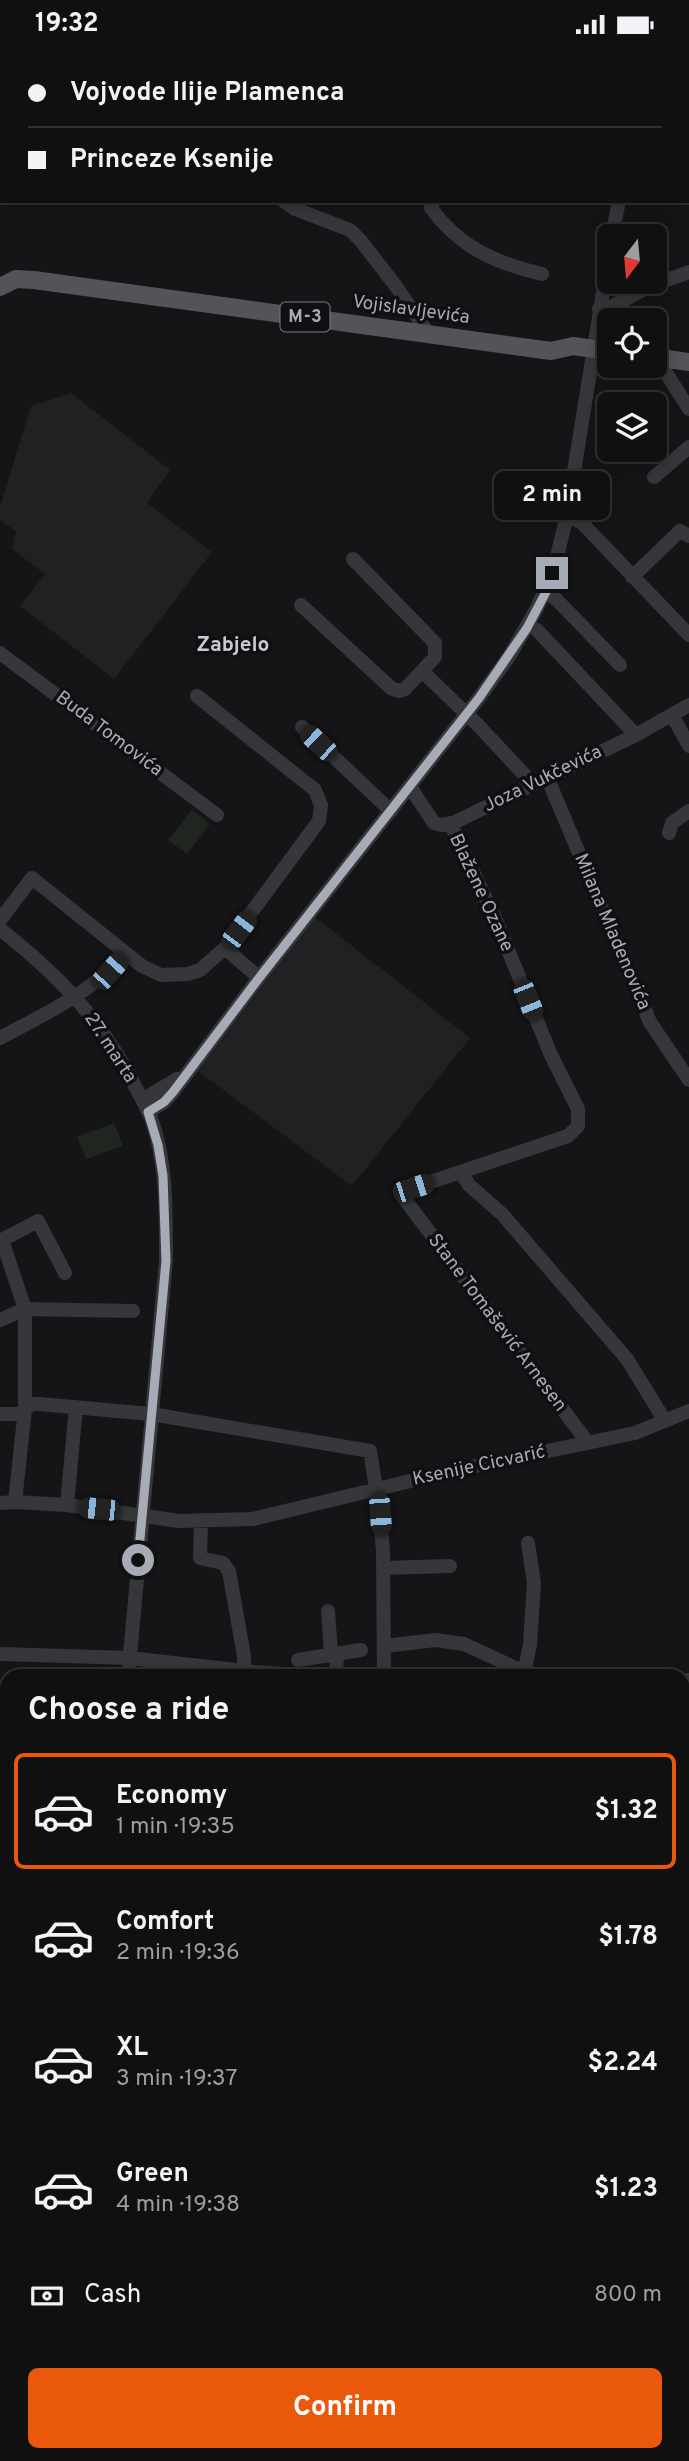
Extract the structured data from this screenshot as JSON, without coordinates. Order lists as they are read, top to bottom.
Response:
{
  "streets": {
    "main road": ["Vojislavljevića", "M-3"],
    "street": [
      "Buda Tomovića",
      "Joza Vukčevića",
      "Blažene Ozane",
      "Milana Mladenovića",
      "27. marta",
      "Stane Tomašević Arnesen",
      "Ksenije Cicvarić"
    ]
  },
  "crossings": [
    ["Joza Vukčevića", "Blažene Ozane"],
    ["Joza Vukčevića", "Milana Mladenovića"],
    ["Blažene Ozane", "Stane Tomašević Arnesen"],
    ["27. marta", "Ksenije Cicvarić"],
    ["Stane Tomašević Arnesen", "Ksenije Cicvarić"]
  ],
  "districts": ["Zabjelo"],
  "north": "bottom",
  "page": {
    "status": "19:32",
    "banner": ["Vojvode Ilije Plamenca", "Princeze Ksenije"],
    "bubble": "2 min",
    "heading": "Choose a ride",
    "list": [
      {
        "name": "Economy",
        "note": "1 min · 19:35",
        "value": "$1.32"
      },
      {
        "name": "Comfort",
        "note": "2 min · 19:36",
        "value": "$1.78"
      },
      {
        "name": "XL",
        "note": "3 min · 19:37",
        "value": "$2.24"
      },
      {
        "name": "Green",
        "note": "4 min · 19:38",
        "value": "$1.23"
      }
    ],
    "pay": ["Cash", "800 m"],
    "buttons": "Confirm"
  }
}
